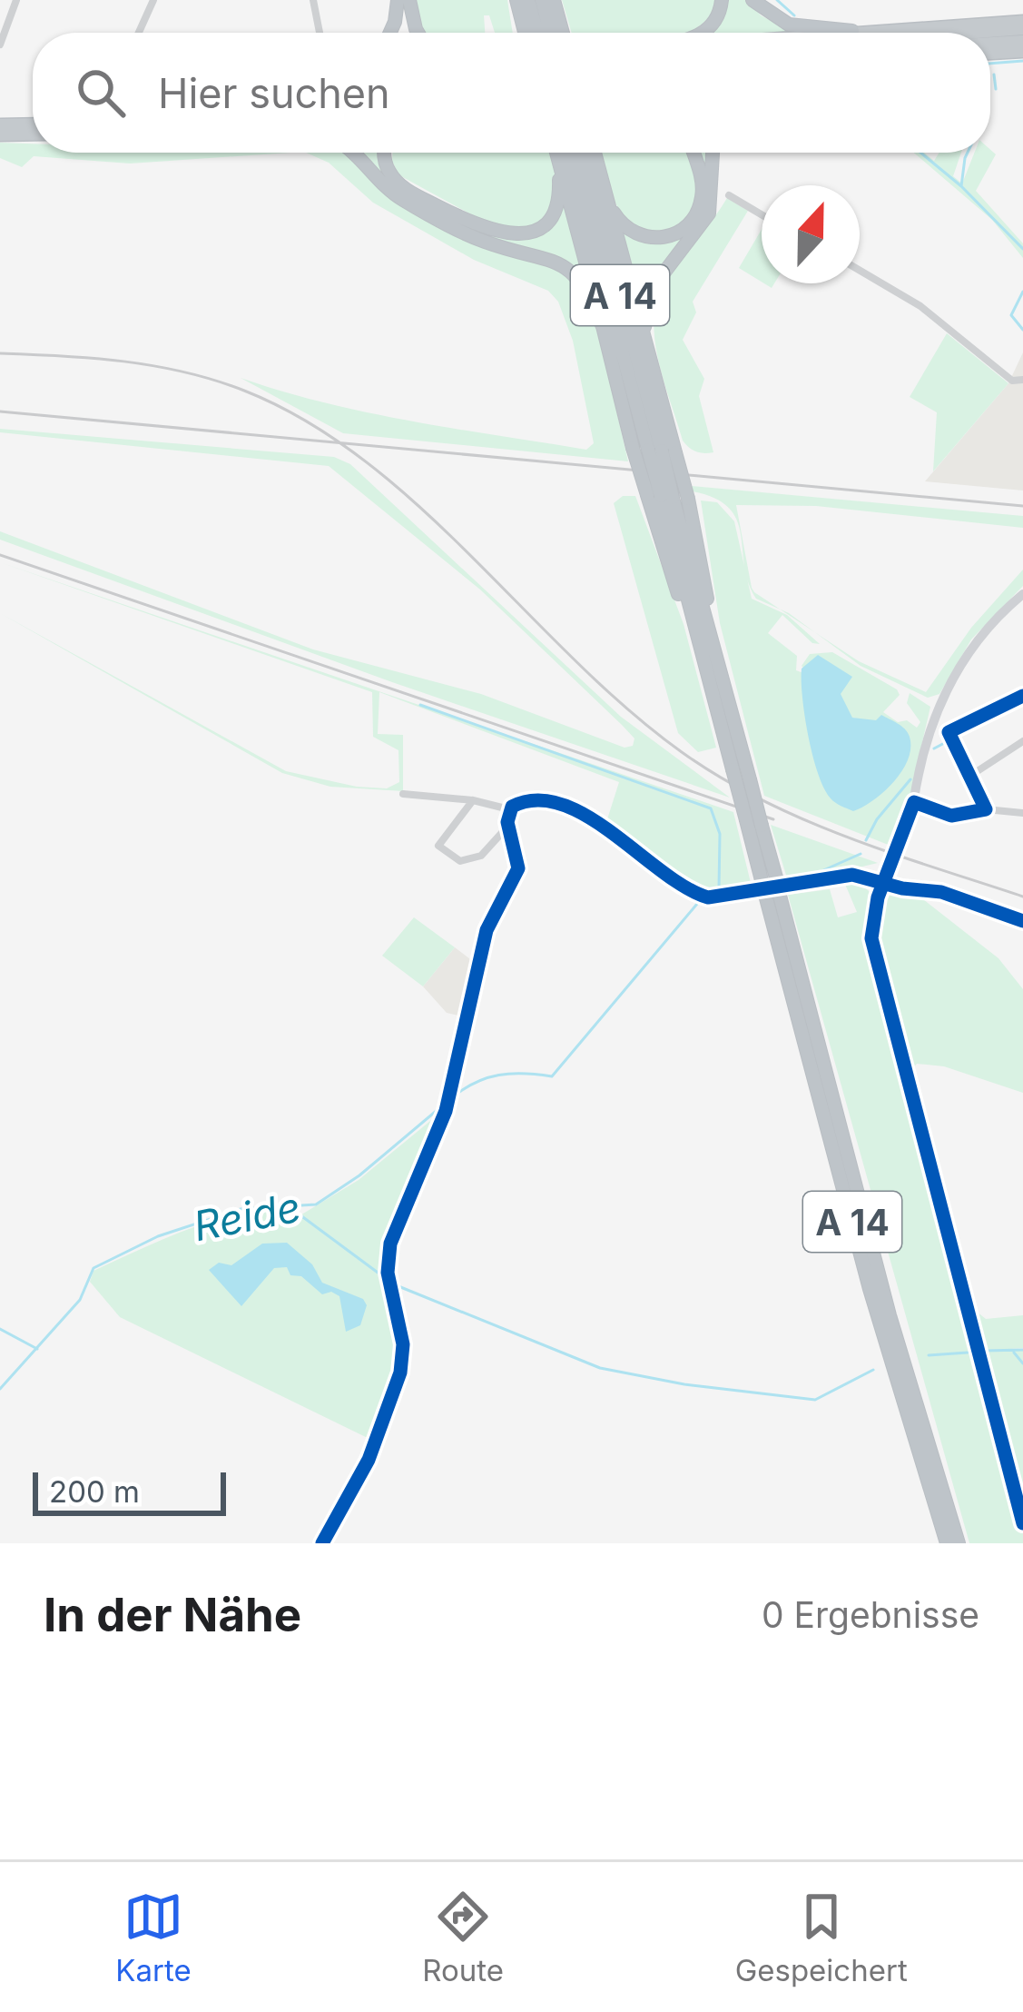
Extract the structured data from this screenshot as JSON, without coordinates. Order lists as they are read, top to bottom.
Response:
{
  "streets": {
    "highway": ["A 14"]
  },
  "water": ["Reide"],
  "scale_bar": "200 m",
  "north": "top",
  "page": {
    "search": "Hier suchen",
    "scale": "200 m",
    "heading": ["In der Nähe", "0 Ergebnisse"],
    "nav": ["Karte", "Route", "Gespeichert"]
  }
}
